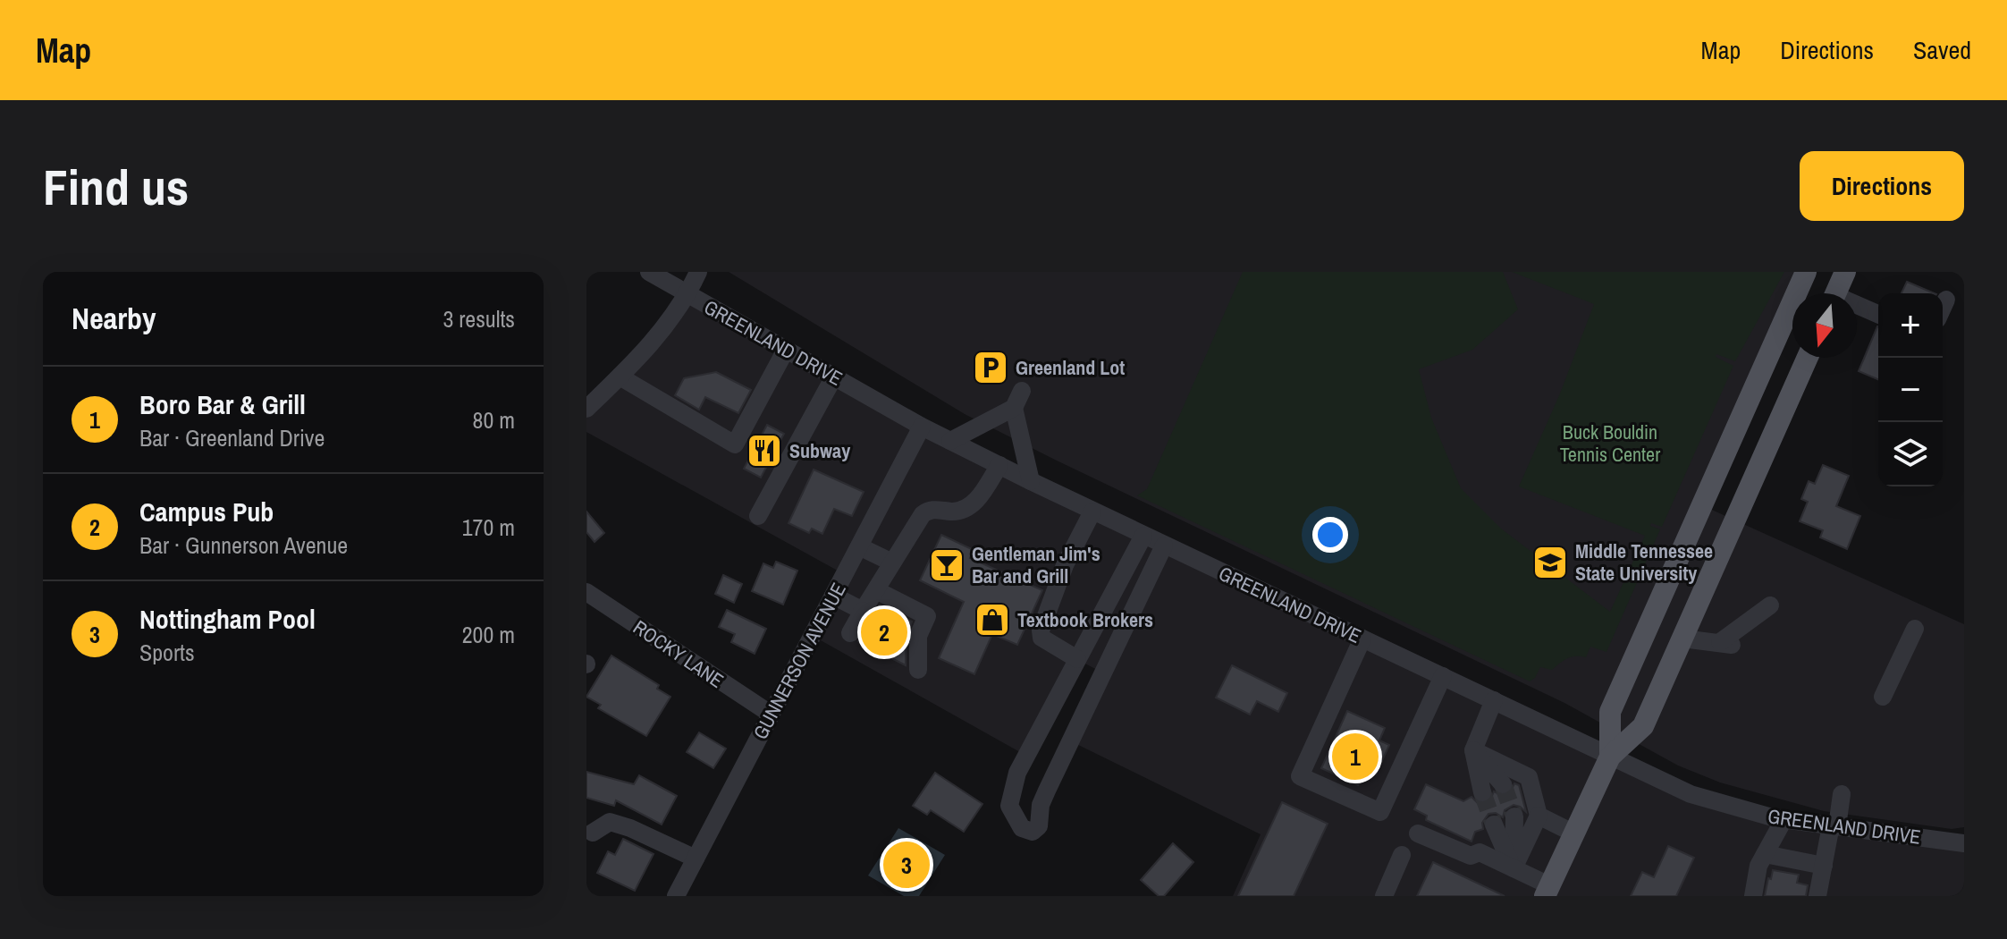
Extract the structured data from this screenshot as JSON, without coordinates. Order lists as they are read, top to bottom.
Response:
{
  "streets": {
    "street": ["GREENLAND DRIVE", "ROCKY LANE", "GUNNERSON AVENUE"]
  },
  "crossings": [
    ["GREENLAND DRIVE", "GUNNERSON AVENUE"],
    ["ROCKY LANE", "GUNNERSON AVENUE"]
  ],
  "parks": ["Buck Bouldin Tennis Center"],
  "places": {
    "parking": ["Greenland Lot"],
    "restaurant": ["Subway"],
    "school or university": ["Middle Tennessee State University"],
    "bar": ["Gentleman Jim's Bar and Grill"],
    "shop": ["Textbook Brokers"]
  },
  "north": "bottom",
  "page": {
    "header": "Map",
    "nav": ["Map", "Directions", "Saved"],
    "buttons": "Directions",
    "title": "Find us",
    "heading": ["Nearby", "3 results"],
    "map_buttons": ["+", "−"],
    "list": [
      {
        "mark": "1",
        "name": "Boro Bar & Grill",
        "note": "Bar · Greenland Drive",
        "value": "80 m"
      },
      {
        "mark": "2",
        "name": "Campus Pub",
        "note": "Bar · Gunnerson Avenue",
        "value": "170 m"
      },
      {
        "mark": "3",
        "name": "Nottingham Pool",
        "note": "Sports",
        "value": "200 m"
      }
    ],
    "pins": ["2", "1", "3"]
  }
}
